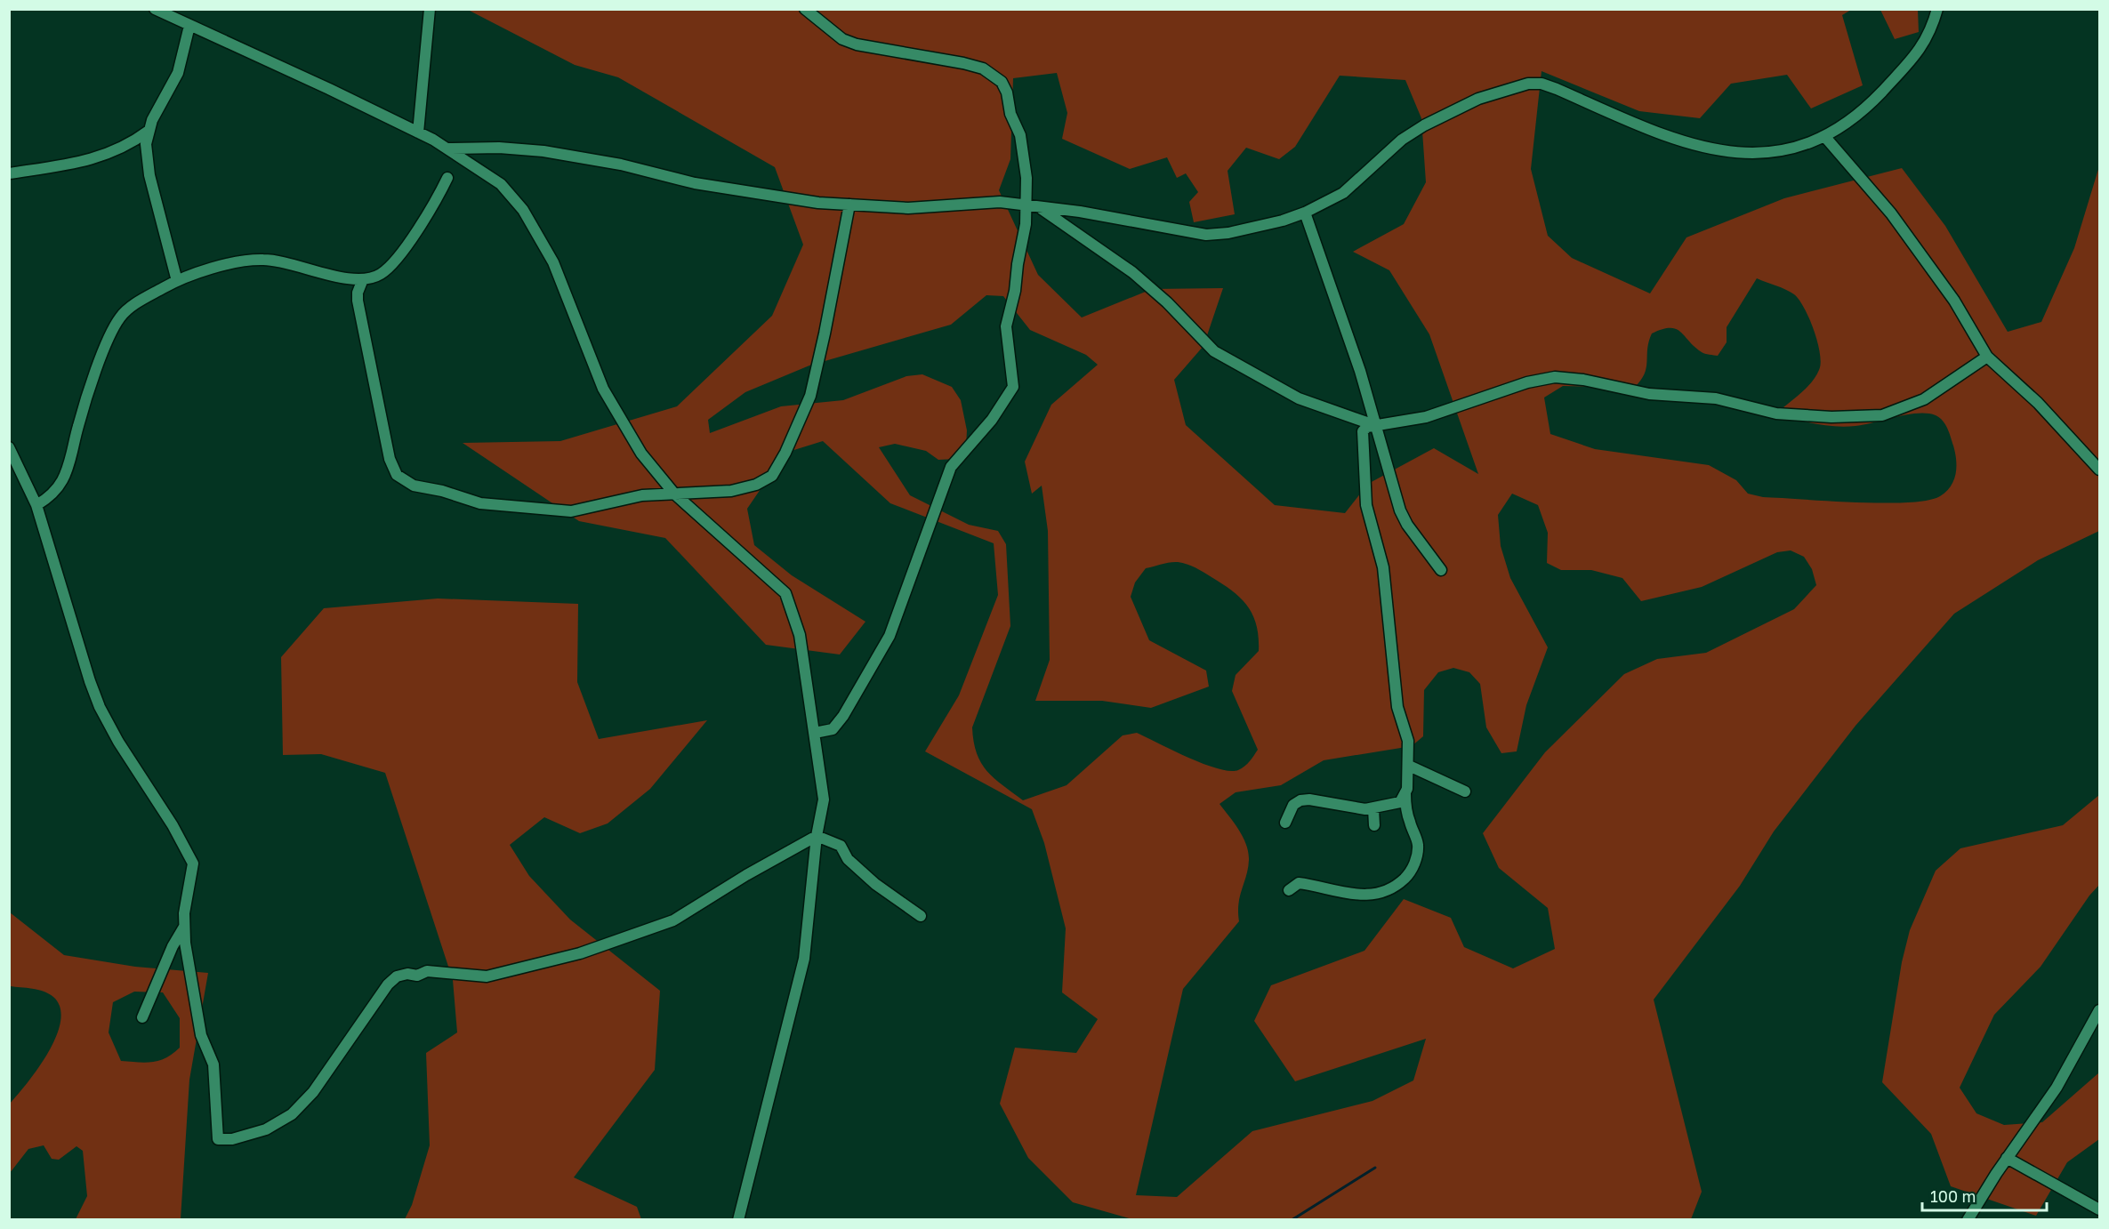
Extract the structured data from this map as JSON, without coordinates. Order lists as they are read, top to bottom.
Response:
{
  "scale_bar": "100 m"
}
